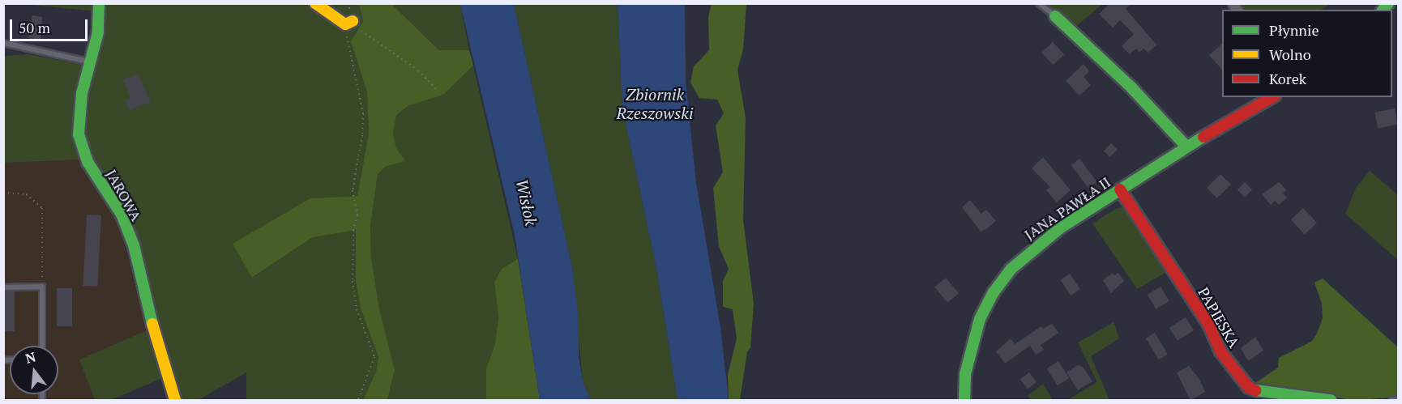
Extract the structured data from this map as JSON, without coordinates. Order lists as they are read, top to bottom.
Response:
{
  "streets": {
    "street": ["JAROWA", "JANA PAWŁA II", "PAPIESKA"]
  },
  "crossings": [
    ["JANA PAWŁA II", "PAPIESKA"]
  ],
  "water": ["Zbiornik Rzeszowski", "Wisłok"],
  "legend": ["Płynnie", "Wolno", "Korek"],
  "scale_bar": "50 m",
  "north": "top"
}
